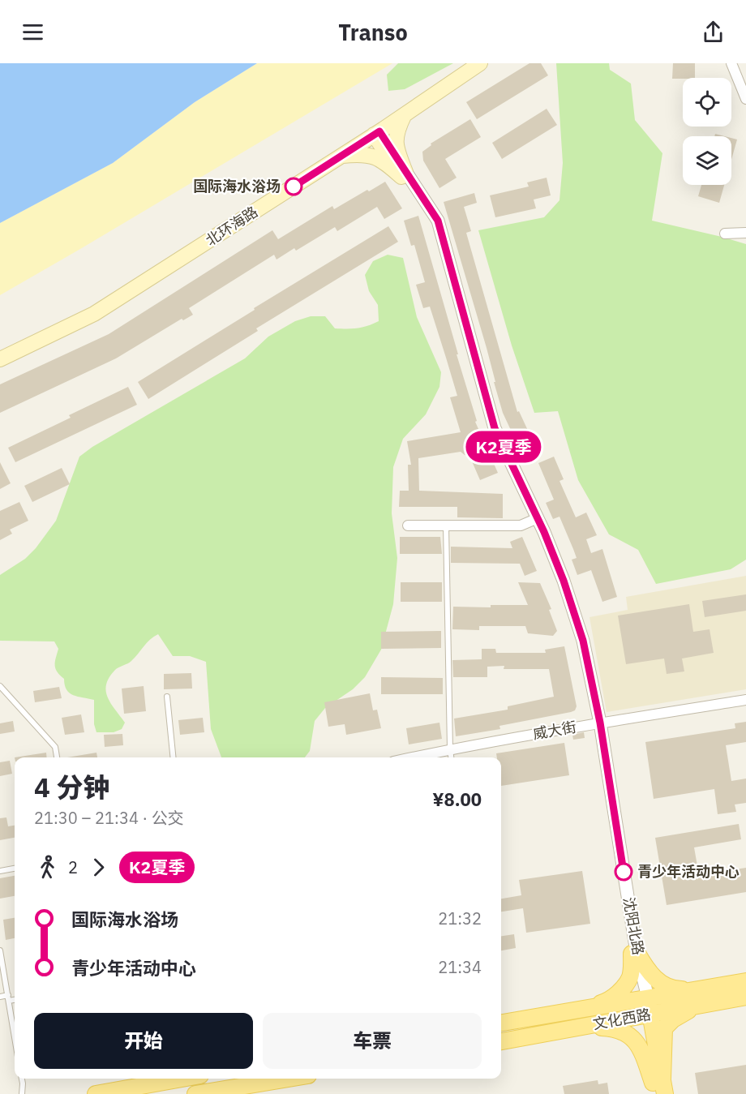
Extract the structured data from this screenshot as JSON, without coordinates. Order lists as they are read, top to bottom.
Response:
{
  "streets": {
    "main road": ["北环海路", "沈阳北路", "文化西路"],
    "street": ["威大街"]
  },
  "crossings": [
    ["北环海路", "沈阳北路"],
    ["威大街", "沈阳北路"],
    ["沈阳北路", "文化西路"]
  ],
  "places": ["国际海水浴场", "青少年活动中心"],
  "lines": ["bus line K2夏季"],
  "page": {
    "header": "Transo",
    "on_map": "K2夏季",
    "heading": ["4 分钟", "21:30 – 21:34 · 公交", "¥8.00"],
    "legs": ["2", "K2夏季"],
    "list": [
      {
        "name": "国际海水浴场",
        "value": "21:32"
      },
      {
        "name": "青少年活动中心",
        "value": "21:34"
      }
    ],
    "buttons": ["开始", "车票"]
  }
}
